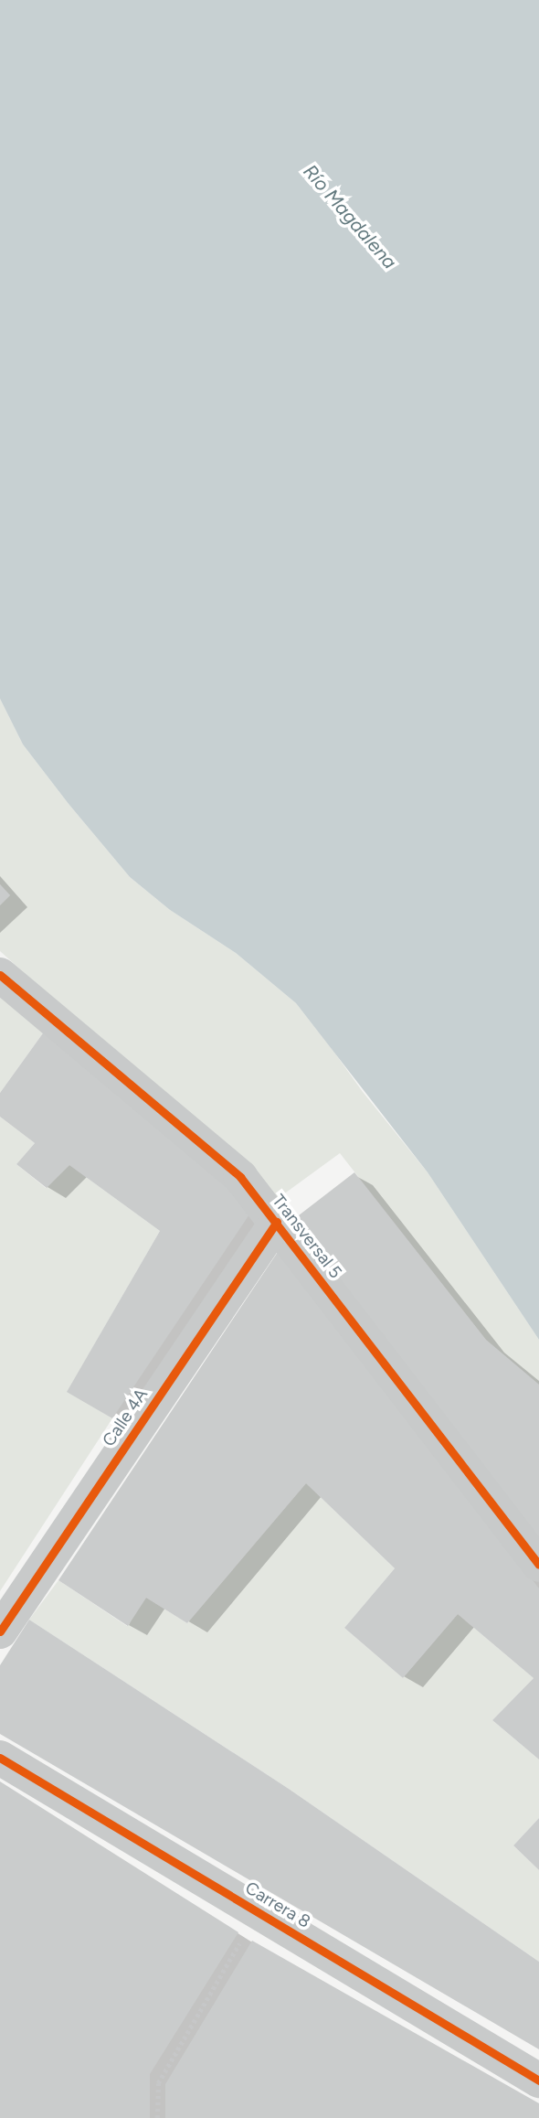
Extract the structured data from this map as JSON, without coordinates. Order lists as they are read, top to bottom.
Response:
{
  "streets": {
    "street": ["Transversal 5", "Calle 4A", "Carrera 8"]
  },
  "crossings": [
    ["Transversal 5", "Calle 4A"]
  ],
  "water": ["Río Magdalena"]
}
